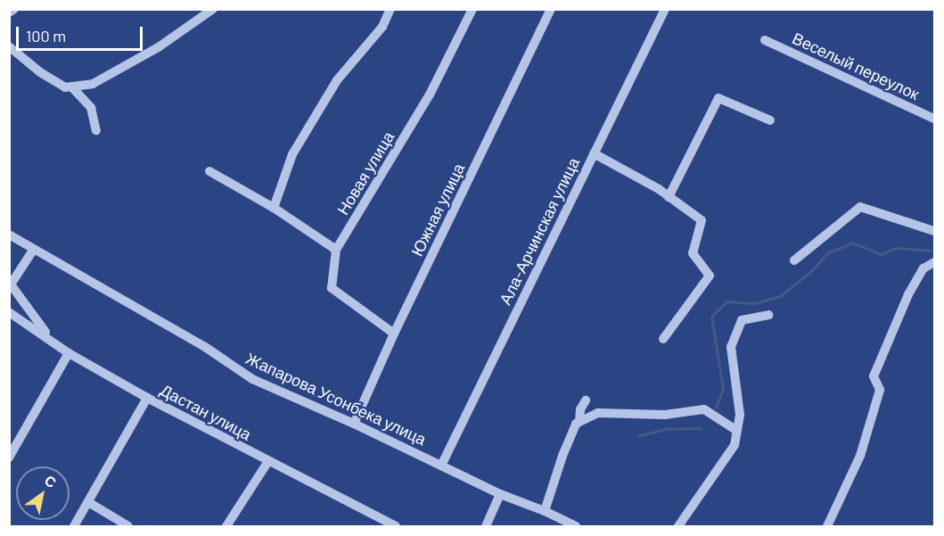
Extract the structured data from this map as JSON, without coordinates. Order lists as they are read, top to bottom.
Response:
{
  "streets": {
    "street": [
      "Веселый переулок",
      "Новая улица",
      "Южная улица",
      "Ала-Арчинская улица",
      "Жапарова Усонбека улица",
      "Дастан улица"
    ]
  },
  "crossings": [
    ["Новая улица", "Южная улица"],
    ["Южная улица", "Жапарова Усонбека улица"],
    ["Ала-Арчинская улица", "Жапарова Усонбека улица"]
  ],
  "scale_bar": "100 m",
  "north": "top right"
}
